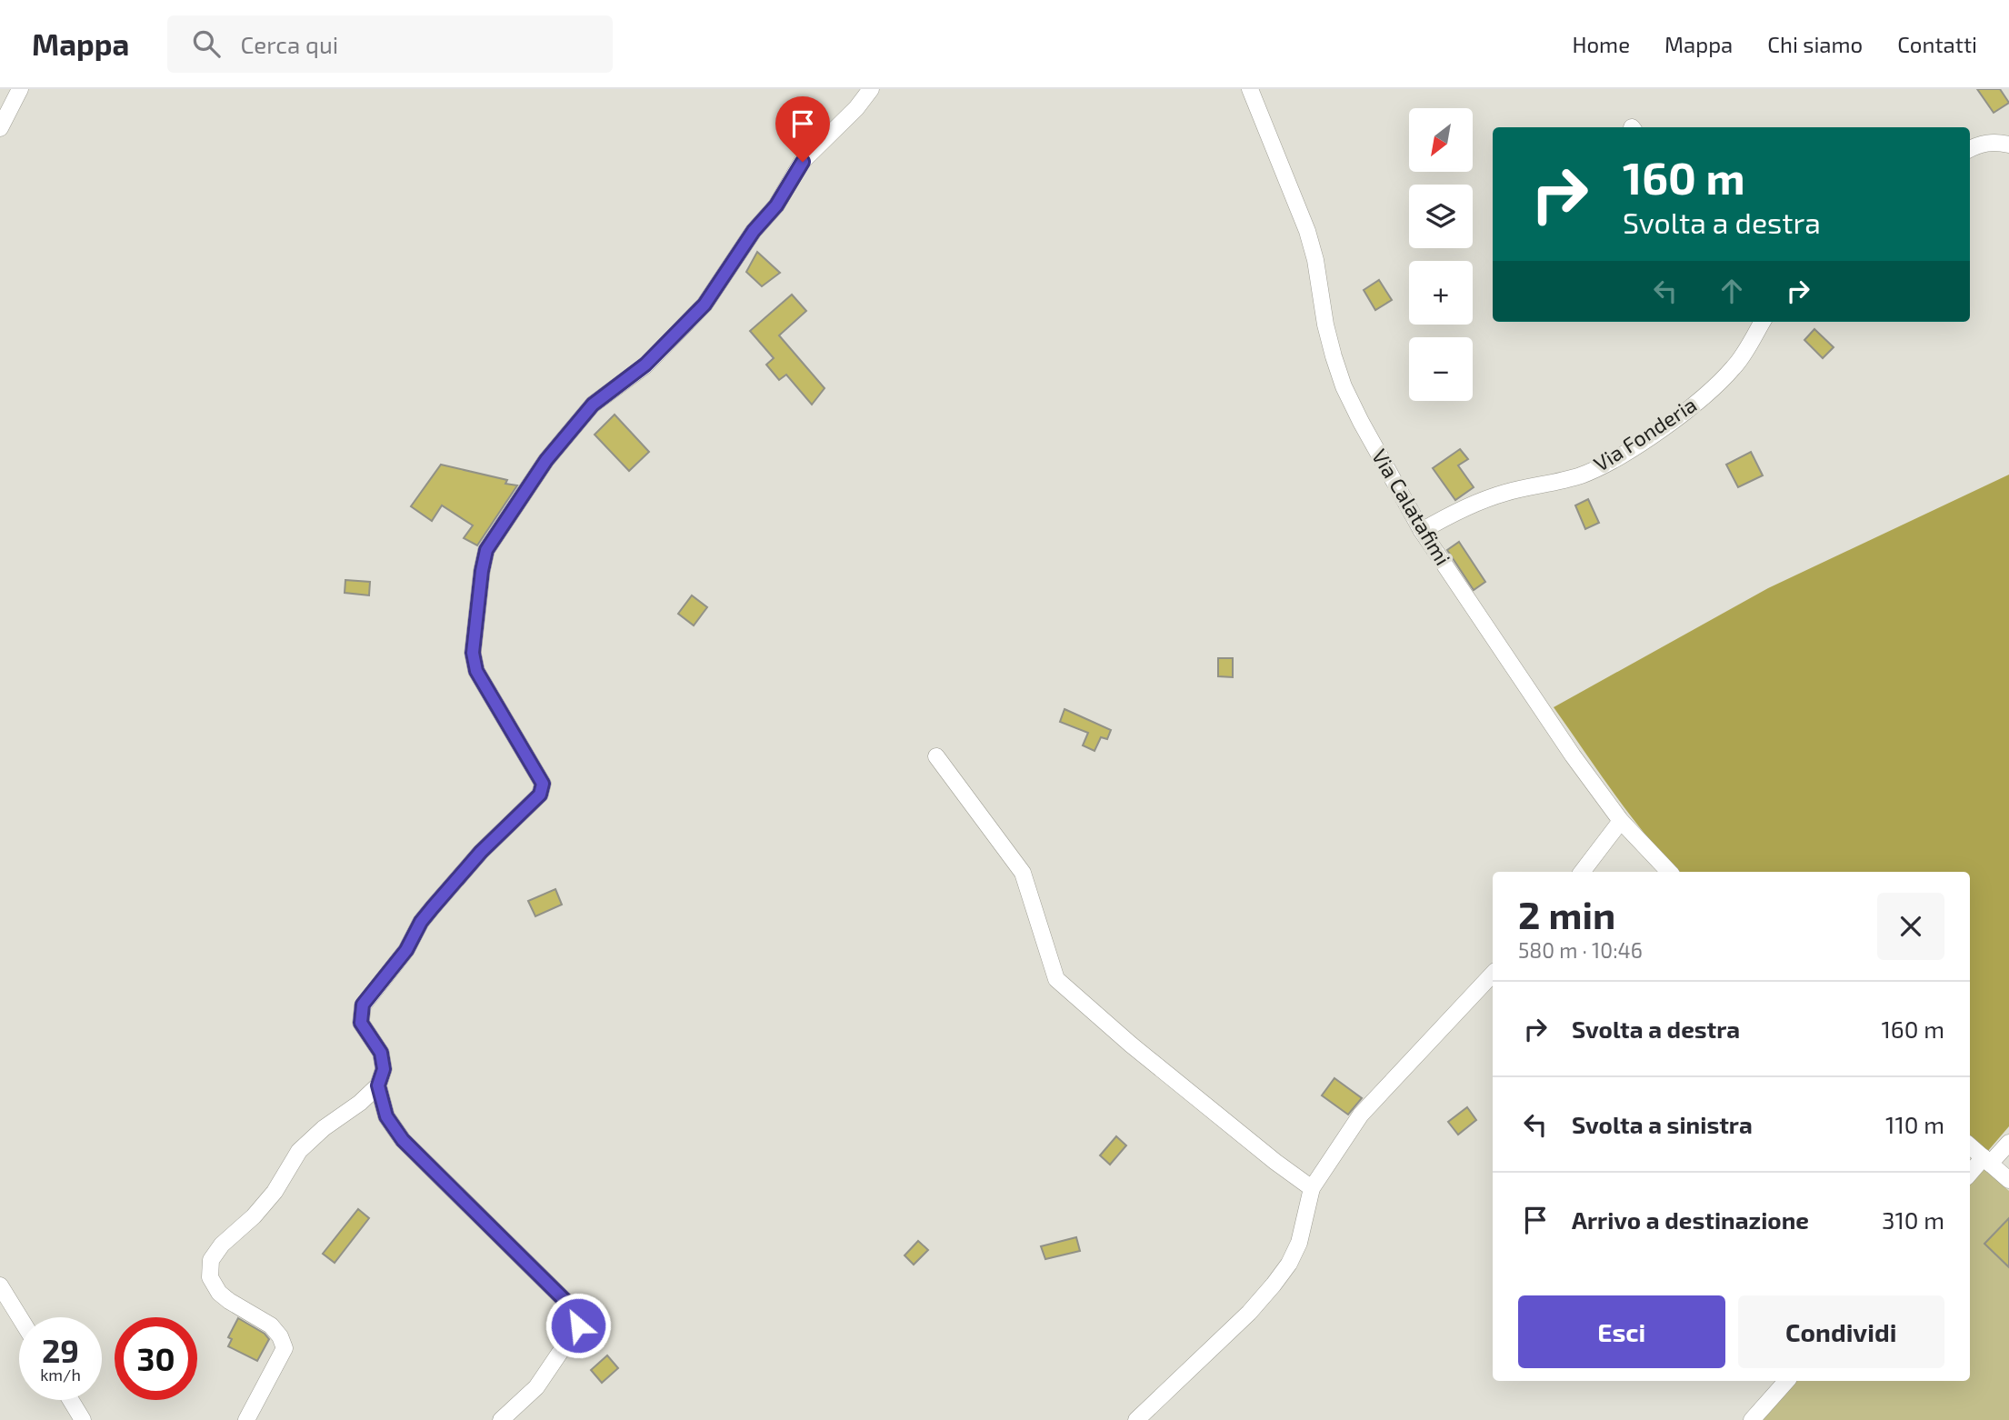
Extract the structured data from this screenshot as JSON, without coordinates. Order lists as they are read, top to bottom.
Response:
{
  "streets": {
    "street": ["Via Fonderia", "Via Calatafimi"]
  },
  "crossings": [
    ["Via Fonderia", "Via Calatafimi"]
  ],
  "north": "bottom left",
  "page": {
    "header": "Mappa",
    "search": "Cerca qui",
    "nav": [
      "Home",
      "Mappa",
      "Chi siamo",
      "Contatti"
    ],
    "map_buttons": ["+", "−"],
    "turn": ["160 m", "Svolta a destra"],
    "heading": ["2 min", "580 m · 10:46"],
    "list": [
      {
        "name": "Svolta a destra",
        "value": "160 m"
      },
      {
        "name": "Svolta a sinistra",
        "value": "110 m"
      },
      {
        "name": "Arrivo a destinazione",
        "value": "310 m"
      }
    ],
    "buttons": ["Esci", "Condividi"],
    "speed": "29 km/h",
    "limit": "30"
  }
}
